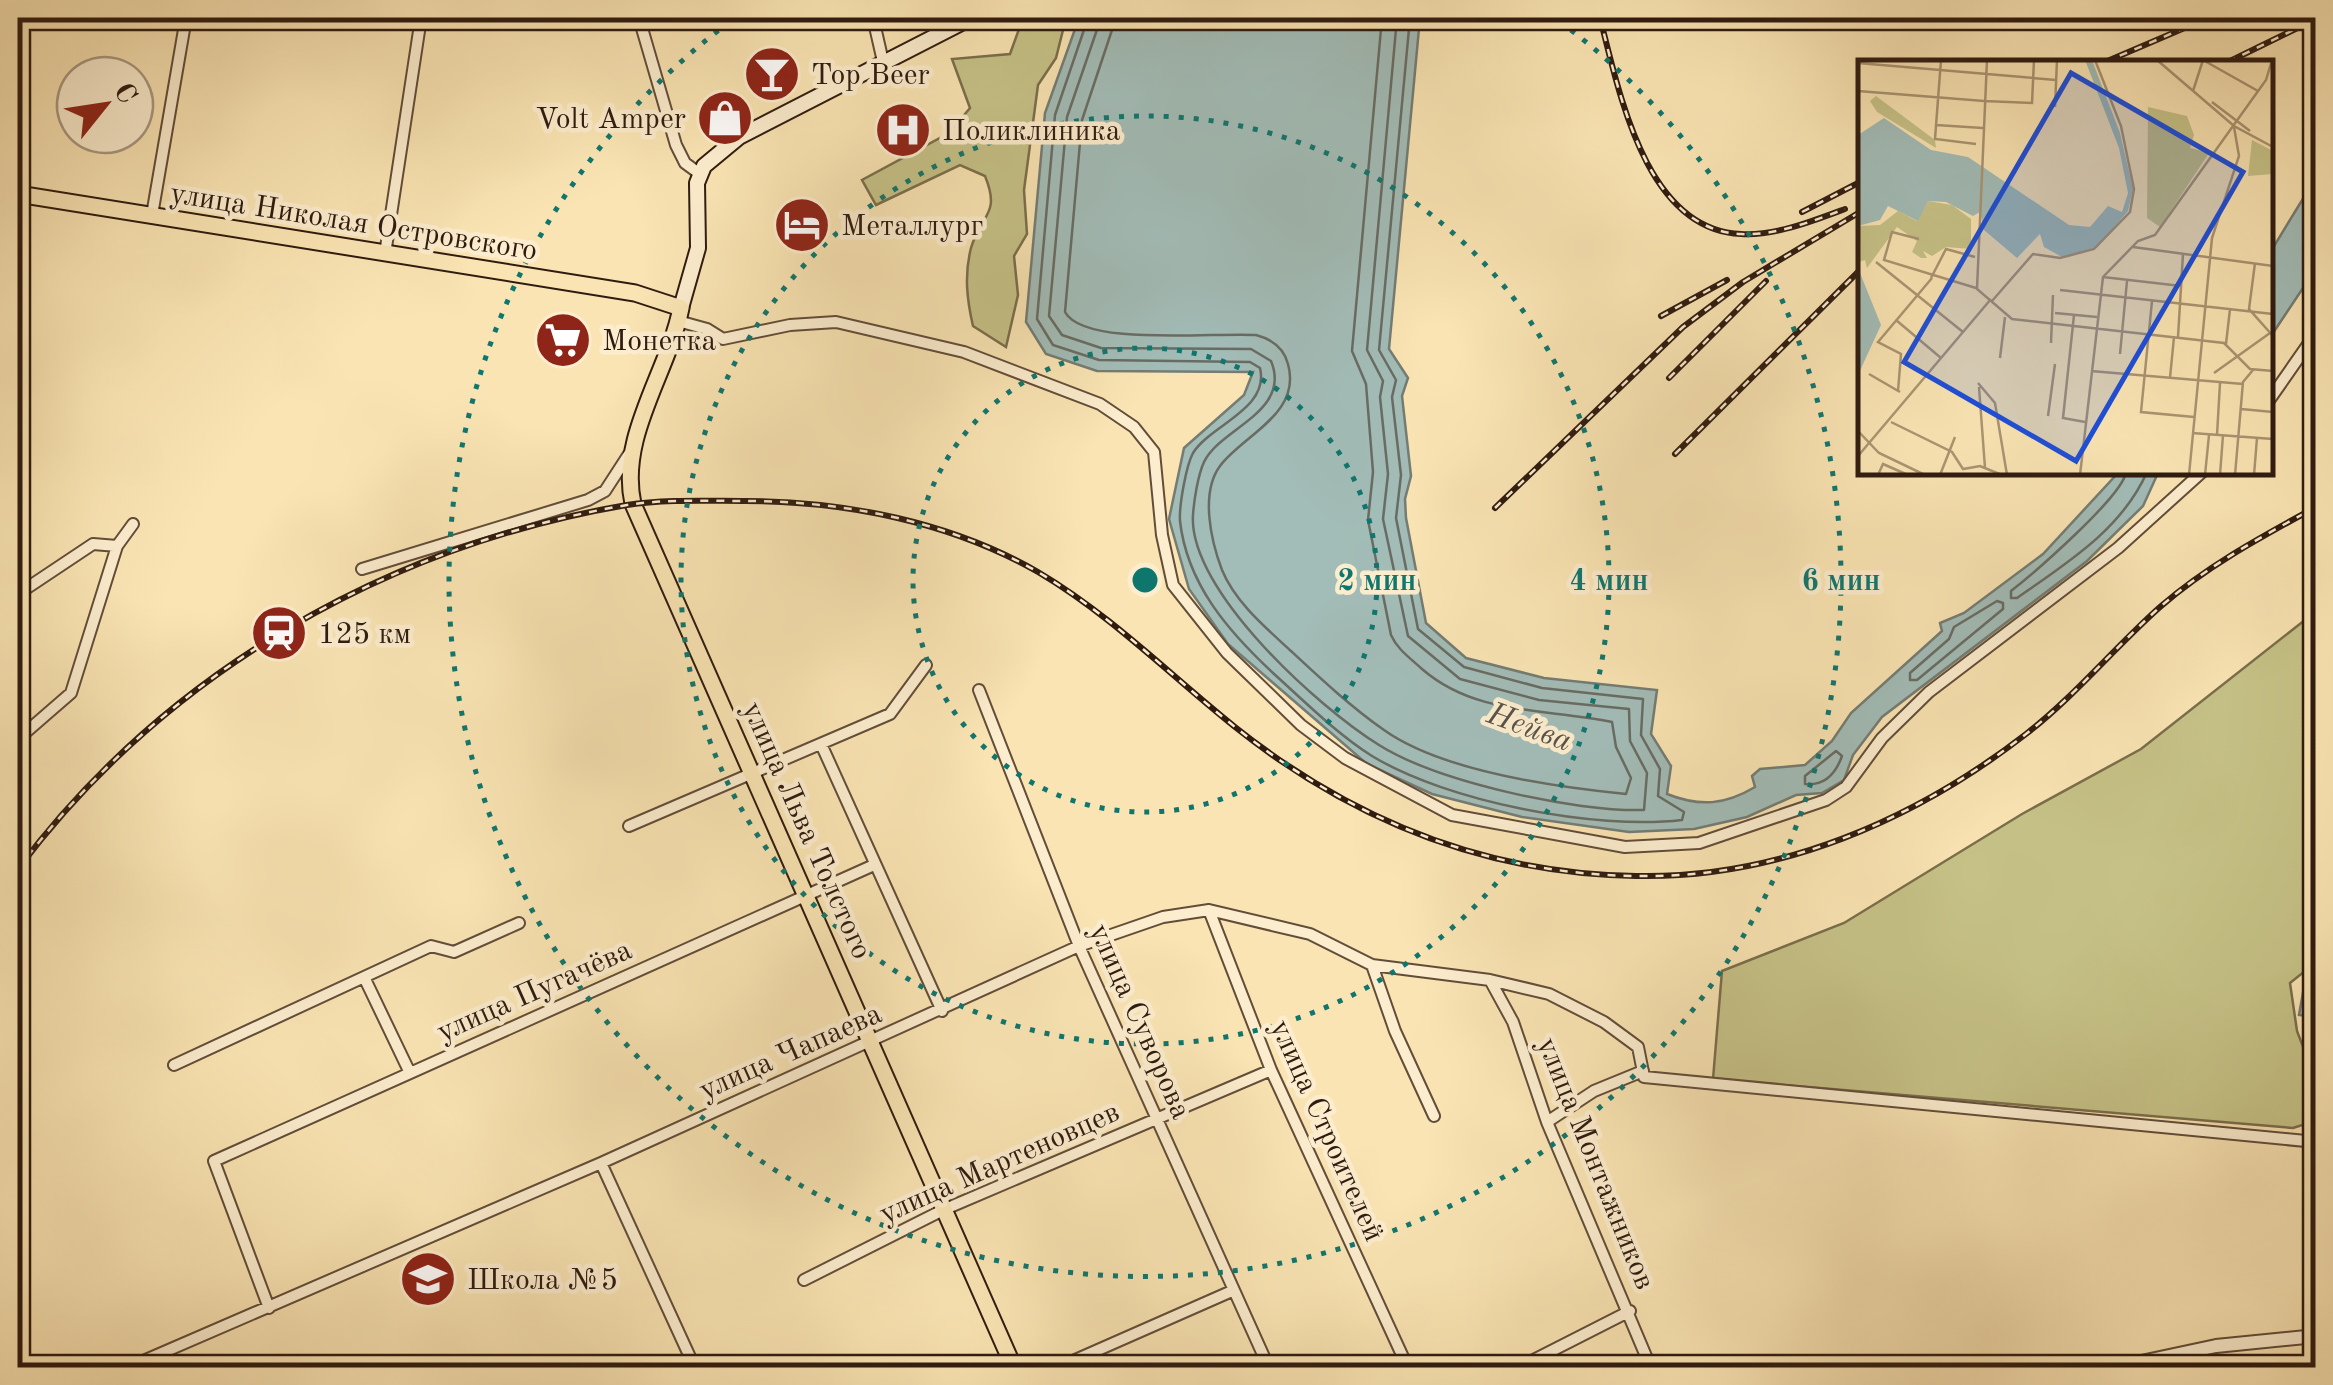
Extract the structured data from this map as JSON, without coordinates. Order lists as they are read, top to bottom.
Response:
{
  "streets": {
    "main road": ["улица Николая Островского", "улица Льва Толстого"],
    "street": [
      "улица Пугачёва",
      "улица Суворова",
      "улица Чапаева",
      "улица Строителей",
      "улица Мартеновцев",
      "улица Монтажников"
    ]
  },
  "crossings": [
    ["улица Николая Островского", "улица Льва Толстого"],
    ["улица Льва Толстого", "улица Пугачёва"],
    ["улица Льва Толстого", "улица Чапаева"],
    ["улица Льва Толстого", "улица Мартеновцев"],
    ["улица Пугачёва", "улица Чапаева"],
    ["улица Суворова", "улица Чапаева"],
    ["улица Суворова", "улица Мартеновцев"],
    ["улица Чапаева", "улица Строителей"],
    ["улица Чапаева", "улица Монтажников"],
    ["улица Строителей", "улица Мартеновцев"]
  ],
  "water": ["Нейва"],
  "places": {
    "bar": ["Top Beer"],
    "shop": ["Volt Amper"],
    "hospital": ["Поликлиника"],
    "hotel": ["Металлург"],
    "supermarket": ["Монетка"],
    "station": ["125 км"],
    "school or university": ["Школа №5"]
  },
  "north": "top right",
  "rings": ["2 мин", "4 мин", "6 мин"]
}
